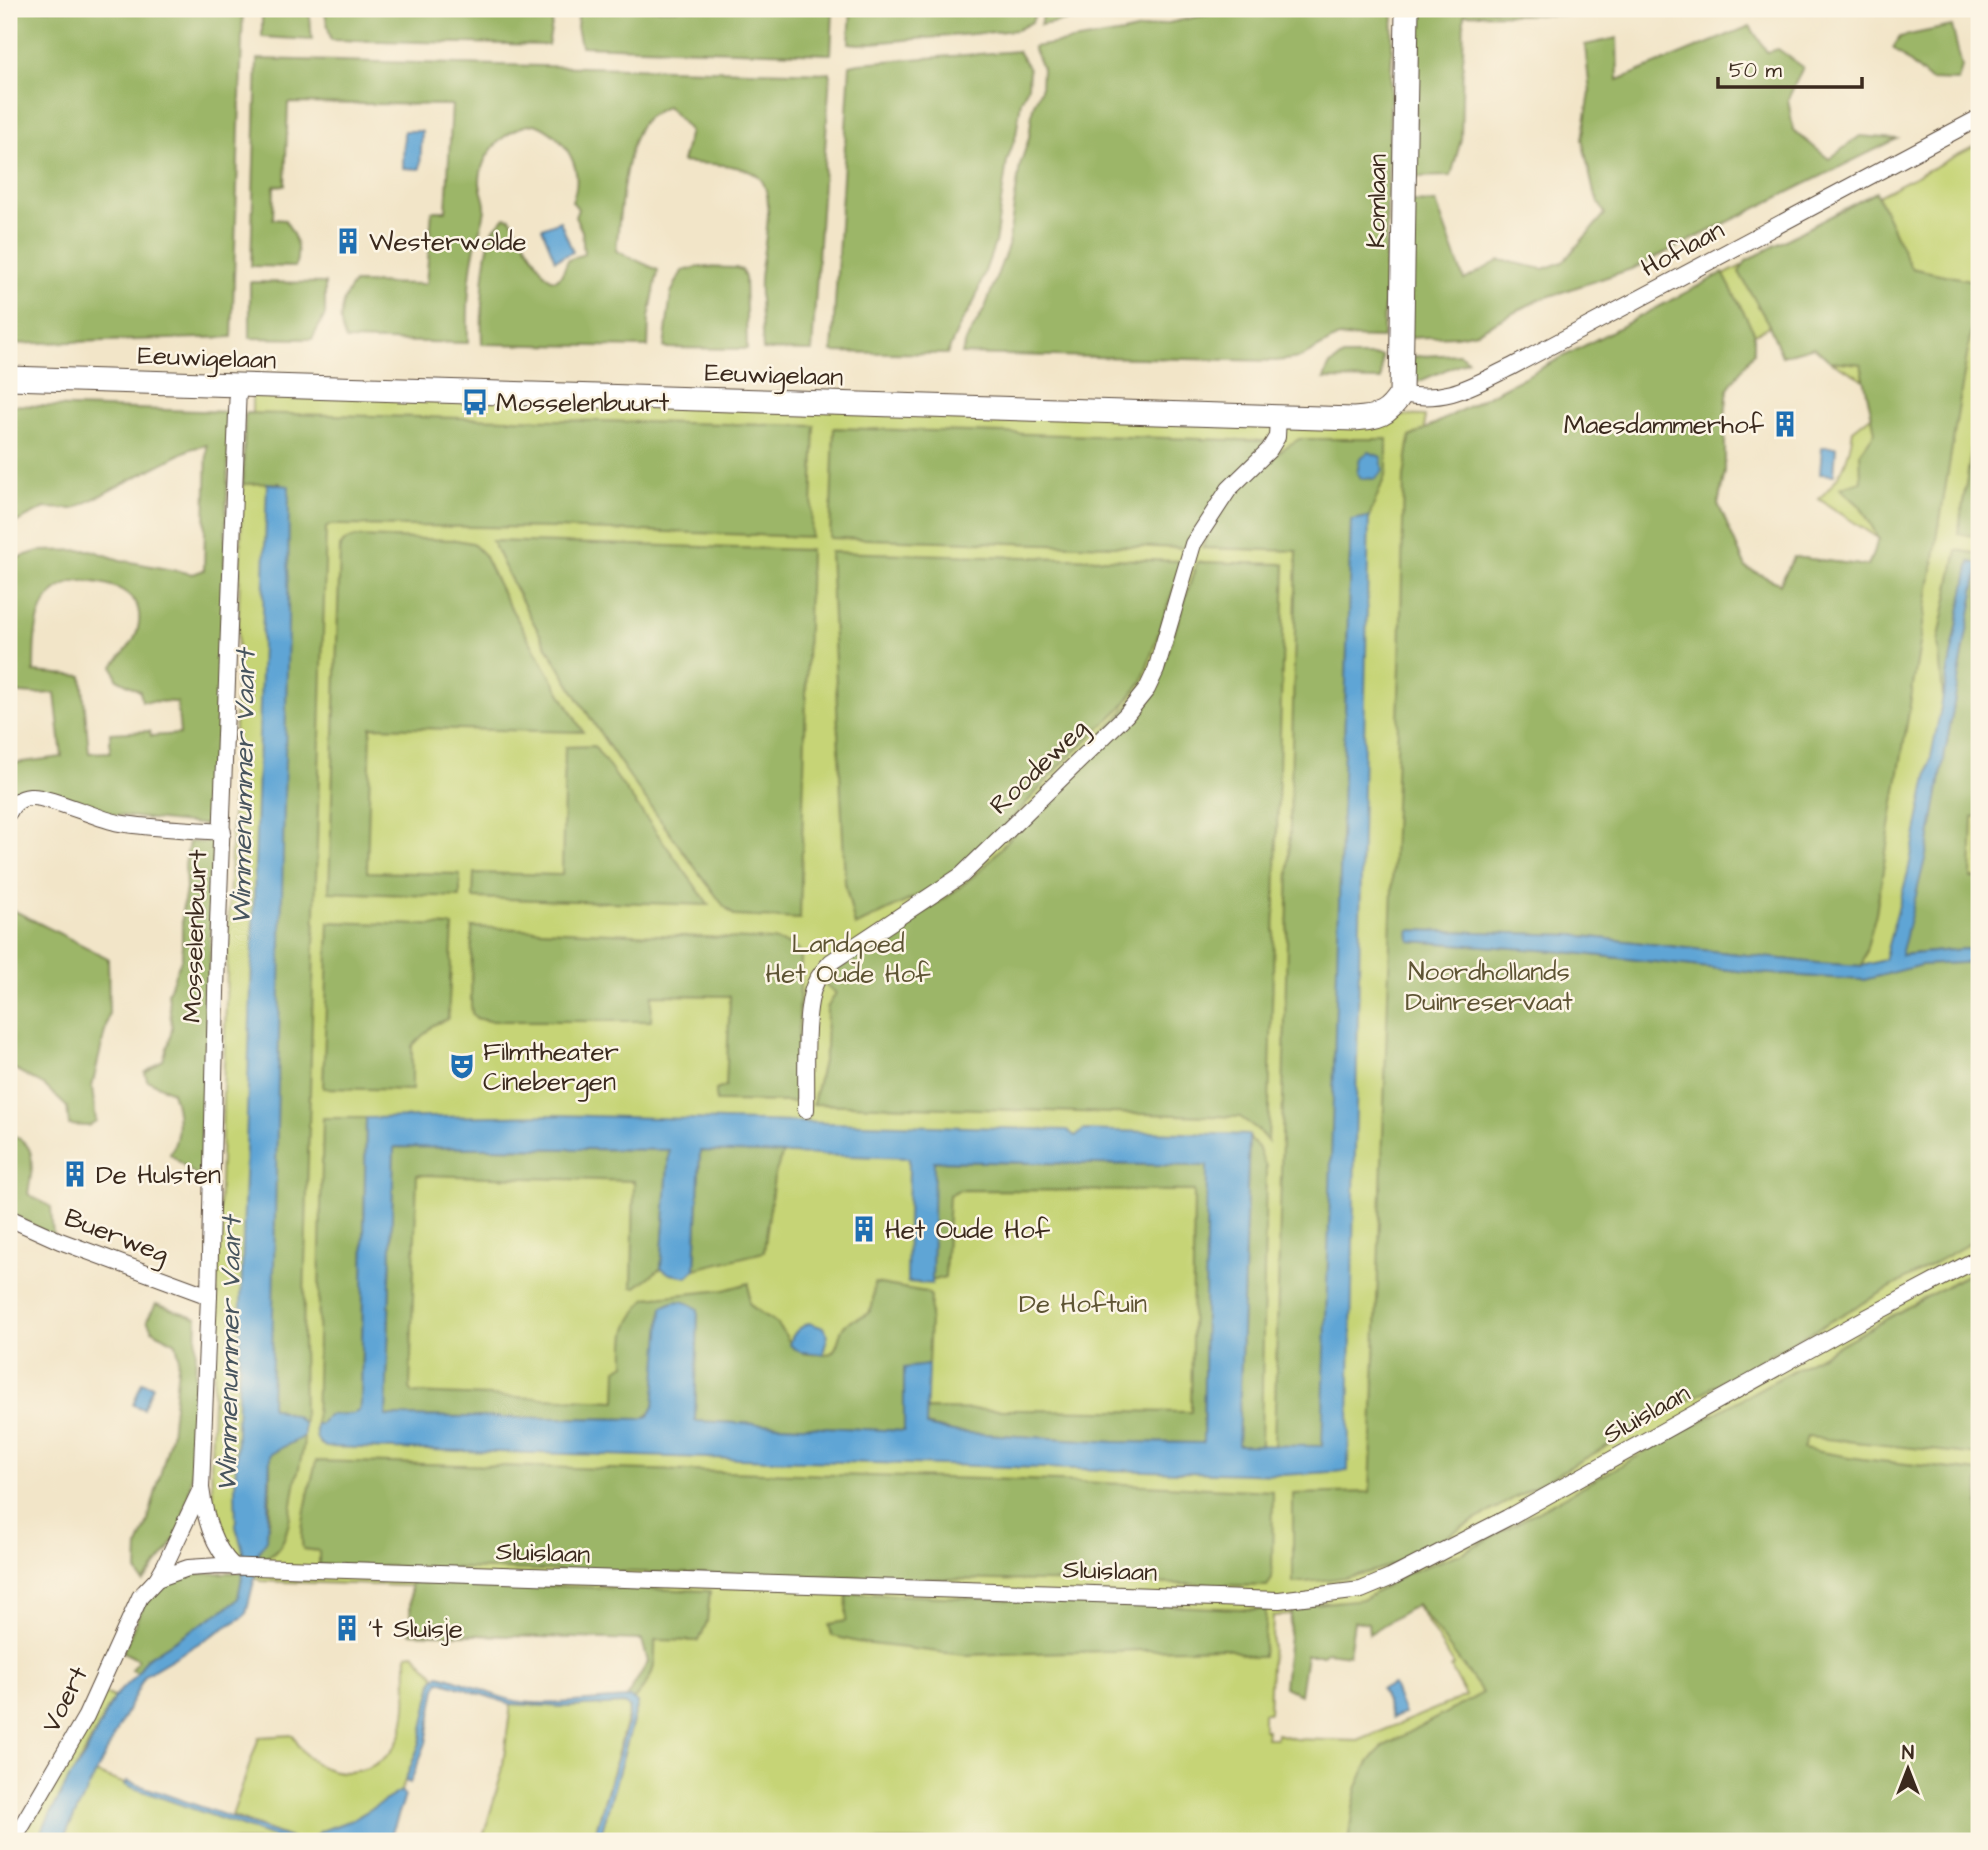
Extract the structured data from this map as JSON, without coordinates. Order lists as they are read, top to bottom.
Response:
{
  "streets": {
    "main road": ["Komlaan", "Eeuwigelaan"],
    "street": [
      "Hoflaan",
      "Roodeweg",
      "Mosselenbuurt",
      "Buerweg",
      "Sluislaan",
      "Voert"
    ]
  },
  "crossings": [
    ["Komlaan", "Hoflaan"],
    ["Komlaan", "Eeuwigelaan"],
    ["Hoflaan", "Eeuwigelaan"],
    ["Eeuwigelaan", "Roodeweg"],
    ["Eeuwigelaan", "Mosselenbuurt"],
    ["Mosselenbuurt", "Buerweg"],
    ["Mosselenbuurt", "Sluislaan"],
    ["Mosselenbuurt", "Voert"],
    ["Sluislaan", "Voert"]
  ],
  "water": ["Wimmenummer Vaart"],
  "parks": ["Landgoed Het Oude Hof", "Noordhollands Duinreservaat", "De Hoftuin"],
  "places": {
    "building": [
      "Westerwolde",
      "Maesdammerhof",
      "De Hulsten",
      "Het Oude Hof",
      "'t Sluisje"
    ],
    "bus stop": ["Mosselenbuurt"],
    "theatre": ["Filmtheater Cinebergen"]
  },
  "scale_bar": "50 m",
  "north": "top"
}
